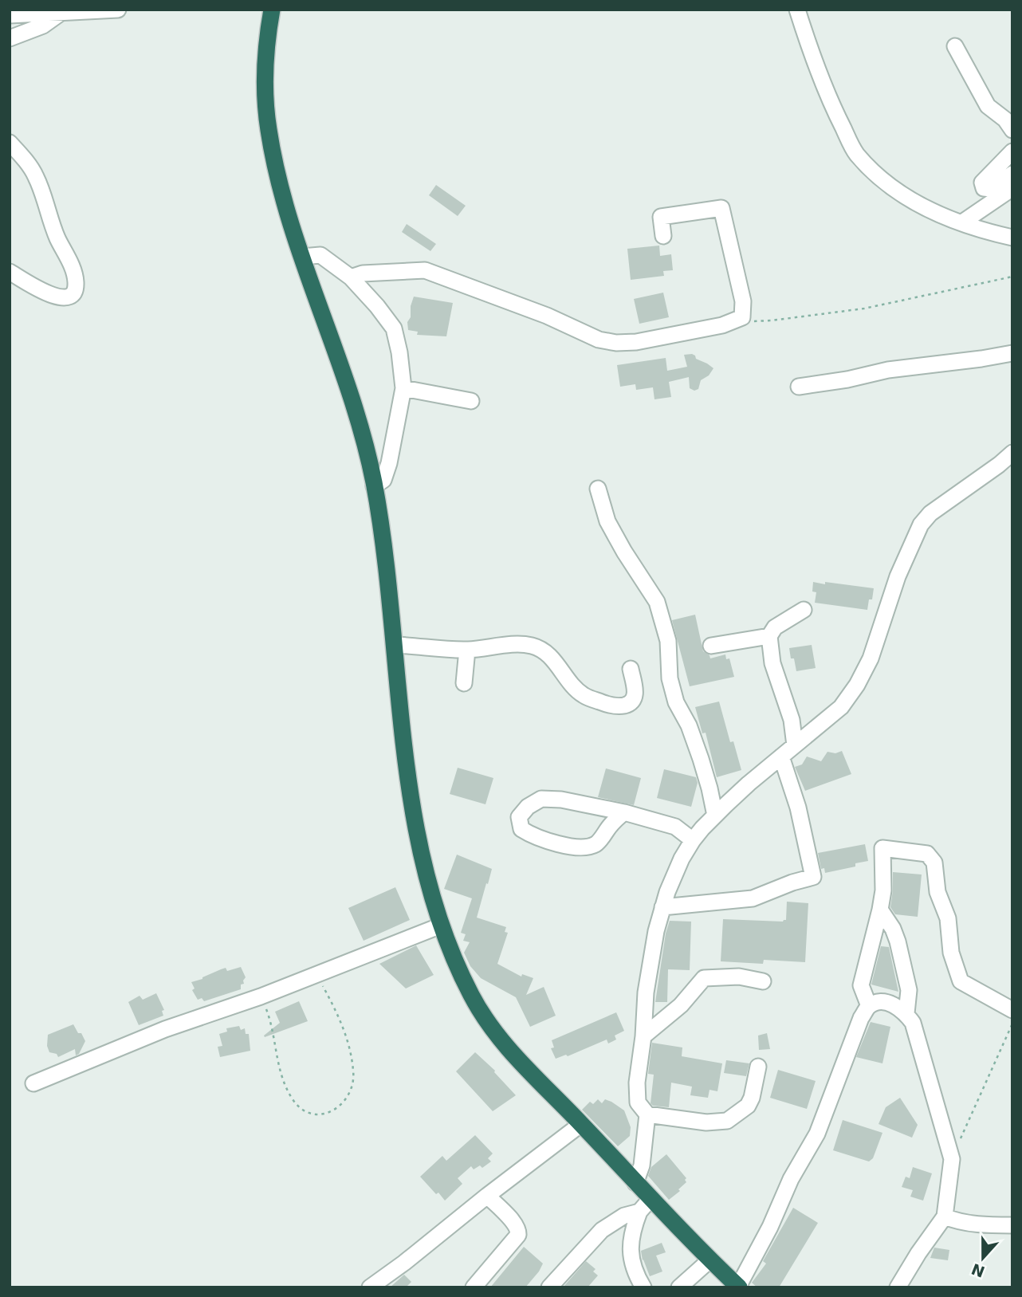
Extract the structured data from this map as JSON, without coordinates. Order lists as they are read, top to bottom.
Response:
{
  "north": "bottom"
}
